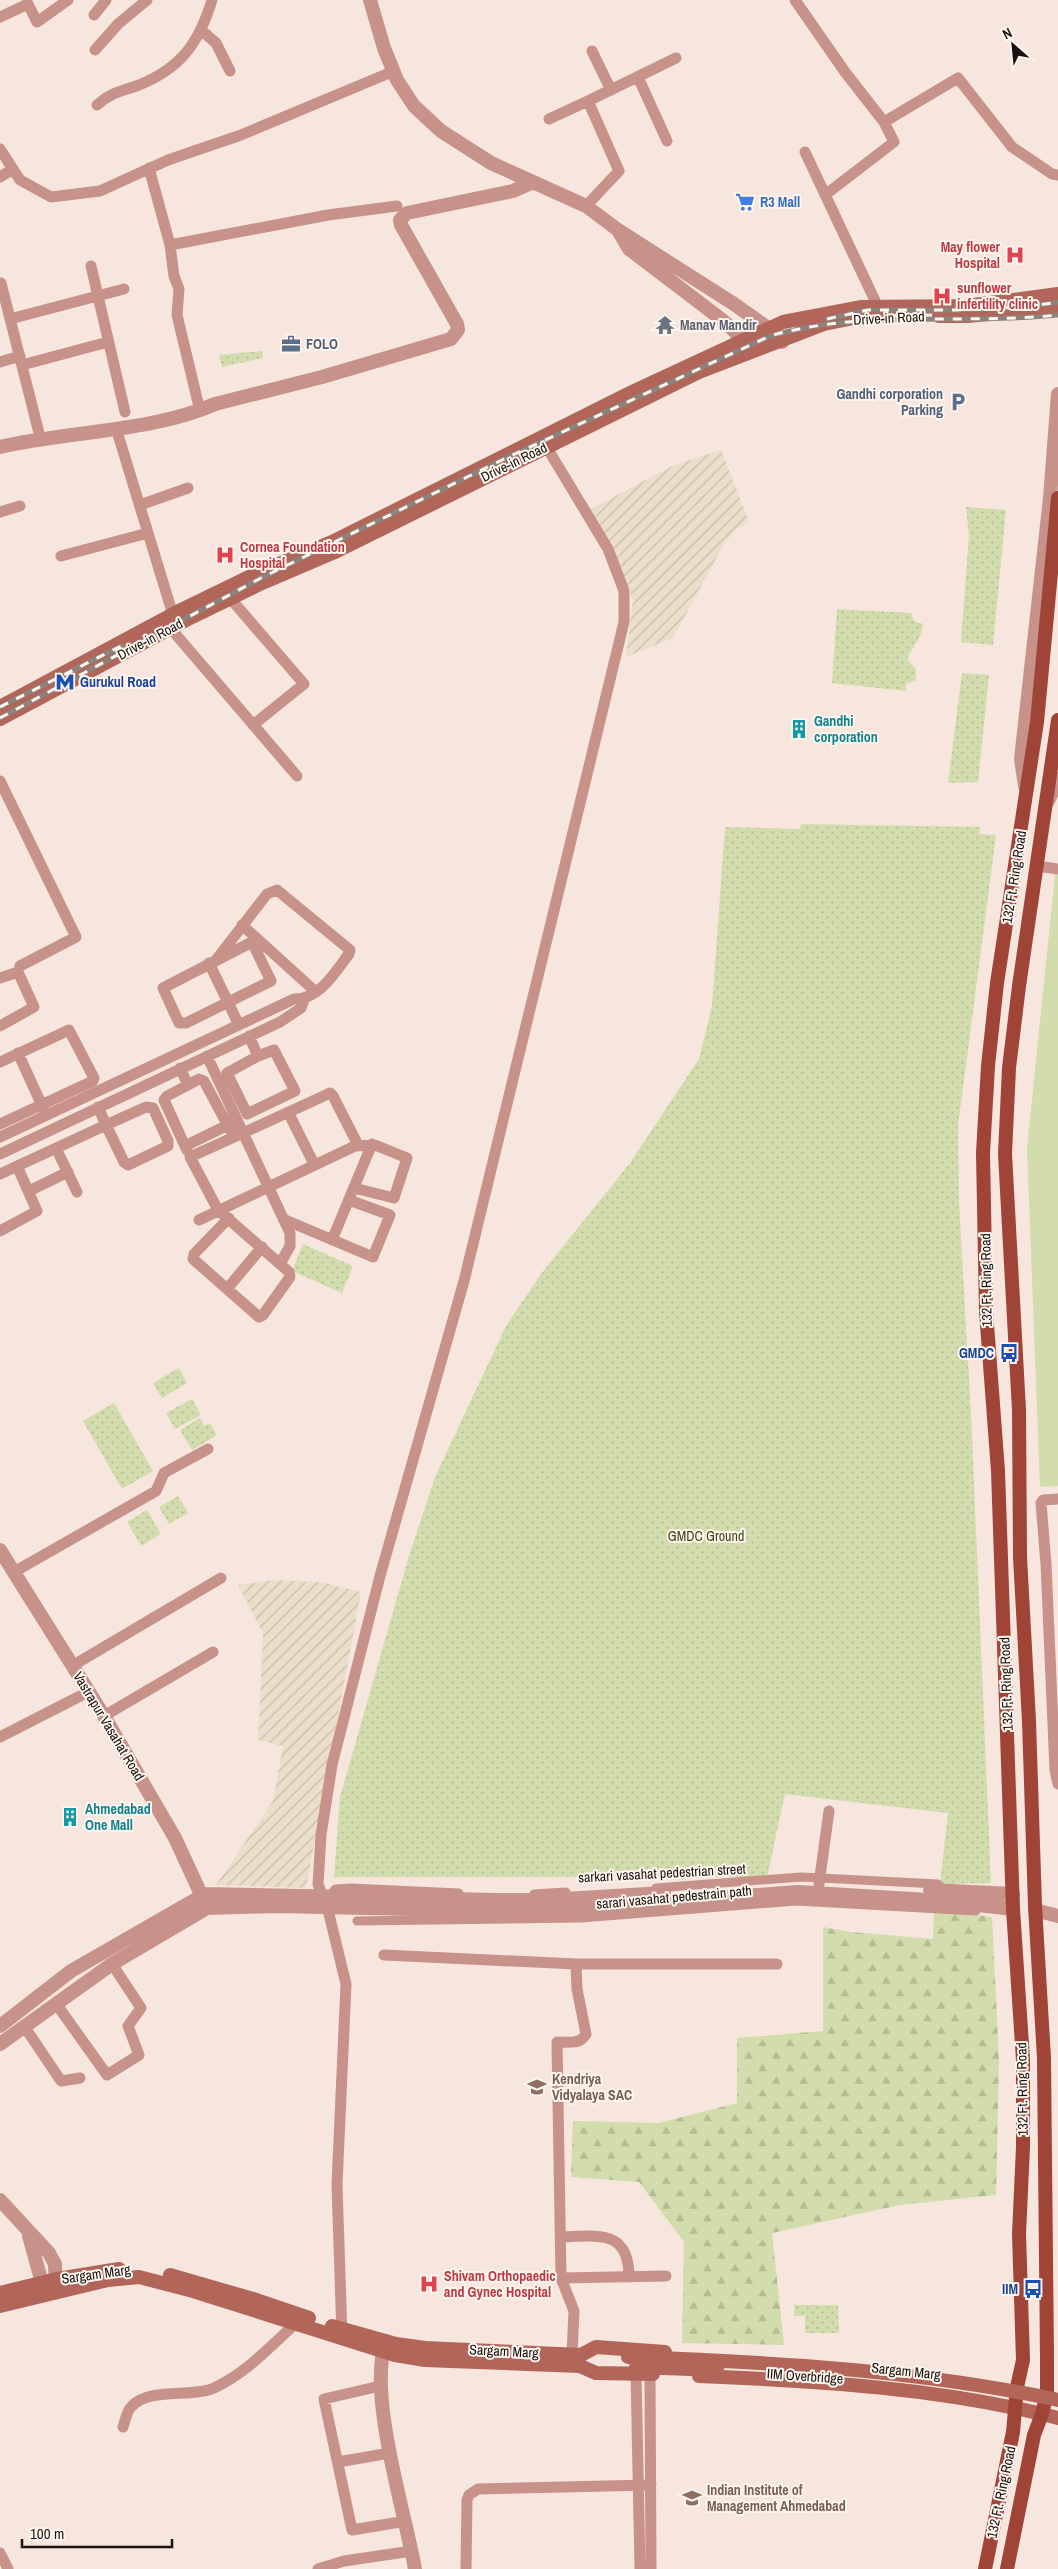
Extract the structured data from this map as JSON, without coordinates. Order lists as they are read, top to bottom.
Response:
{
  "streets": {
    "main road": [
      "Drive-in Road",
      "132 Ft. Ring Road",
      "Sargam Marg",
      "IIM Overbridge"
    ],
    "street": ["Vastrapur Vasahat Road", "sarari vasahat pedestrain path"]
  },
  "crossings": [
    ["132 Ft. Ring Road", "Sargam Marg"],
    ["132 Ft. Ring Road", "IIM Overbridge"],
    ["Sargam Marg", "IIM Overbridge"]
  ],
  "parks": ["GMDC Ground"],
  "places": {
    "supermarket": ["R3 Mall"],
    "hospital": [
      "May flower Hospital",
      "sunflower infertility clinic",
      "Cornea Foundation Hospital",
      "Shivam Orthopaedic and Gynec Hospital"
    ],
    "temple": ["Manav Mandir"],
    "office": ["FOLO"],
    "parking": ["Gandhi corporation Parking"],
    "metro station": ["Gurukul Road"],
    "building": ["Gandhi corporation", "Ahmedabad One Mall"],
    "bus stop": ["GMDC", "IIM"],
    "school or university": ["Kendriya Vidyalaya SAC", "Indian Institute of Management Ahmedabad"]
  },
  "scale_bar": "100 m",
  "north": "top left"
}
